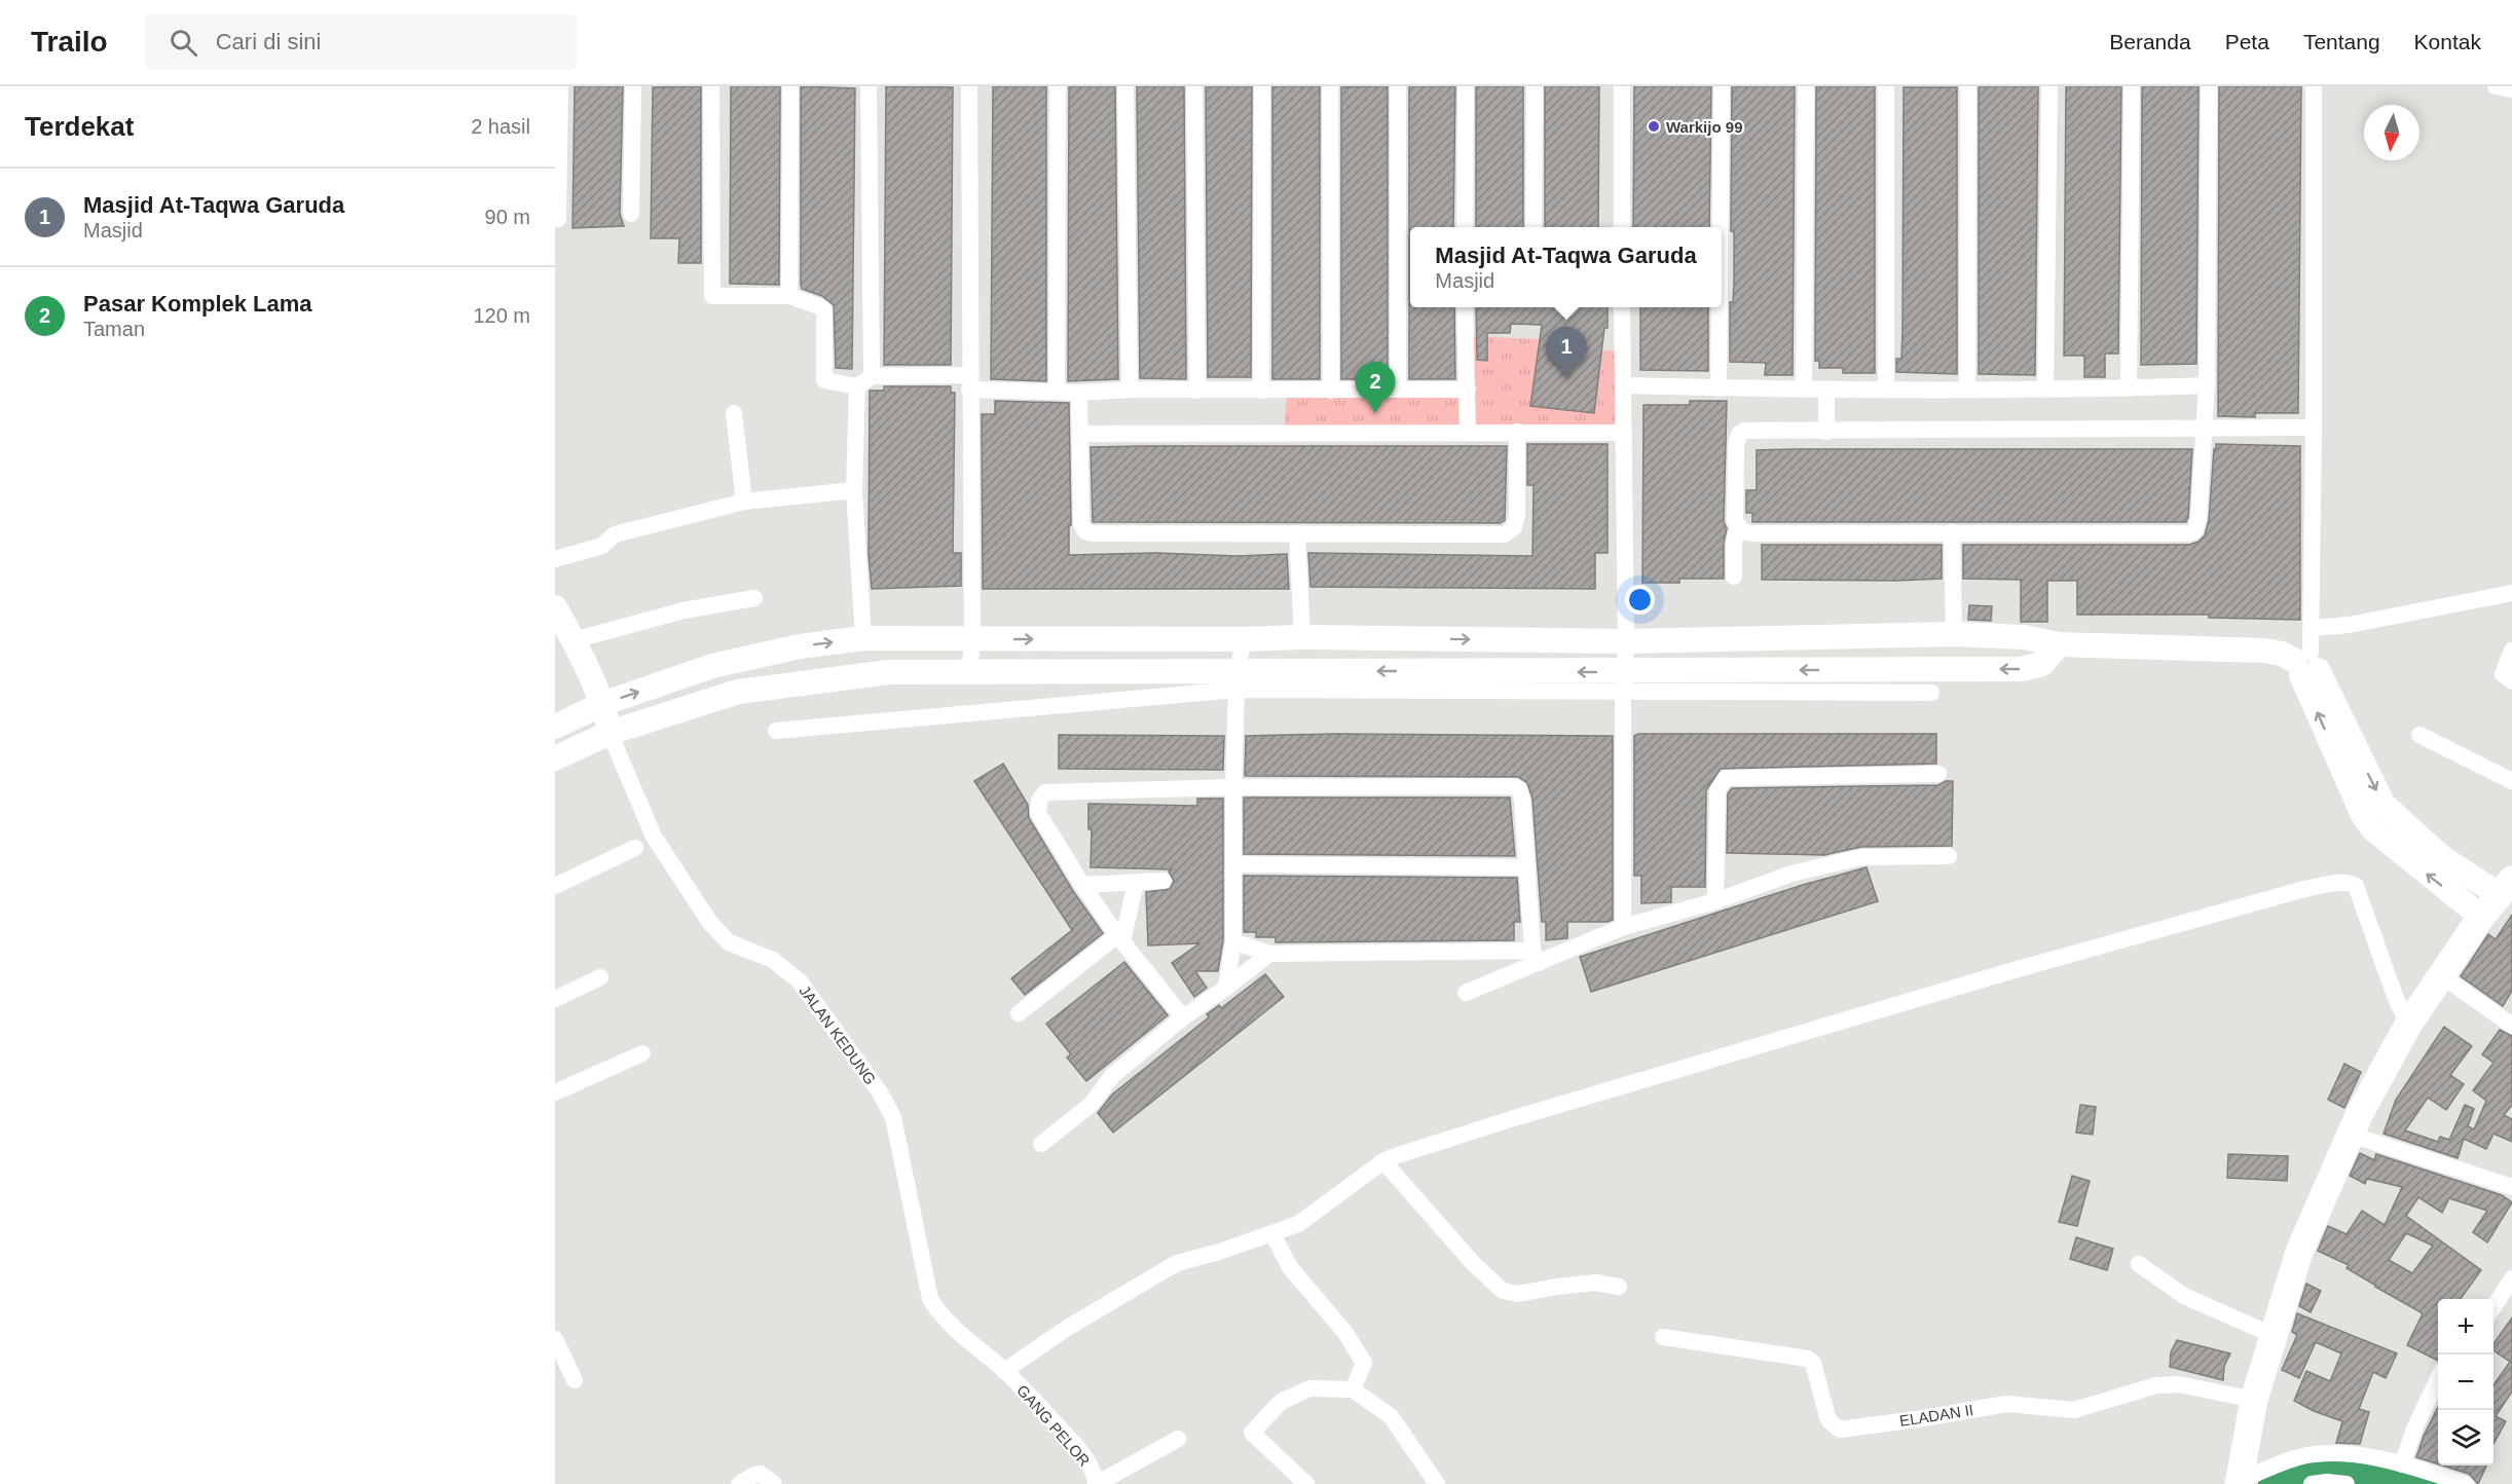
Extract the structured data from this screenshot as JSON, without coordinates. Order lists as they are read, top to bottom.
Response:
{
  "streets": {
    "street": ["JALAN KEDUNG", "ELADAN II", "GANG PELOR"]
  },
  "crossings": [
    ["JALAN KEDUNG", "GANG PELOR"]
  ],
  "places": ["Warkijo 99"],
  "north": "bottom",
  "page": {
    "header": "Trailo",
    "search": "Cari di sini",
    "nav": [
      "Beranda",
      "Peta",
      "Tentang",
      "Kontak"
    ],
    "heading": ["Terdekat", "2 hasil"],
    "list": [
      {
        "mark": "1",
        "name": "Masjid At-Taqwa Garuda",
        "note": "Masjid",
        "value": "90 m"
      },
      {
        "mark": "2",
        "name": "Pasar Komplek Lama",
        "note": "Taman",
        "value": "120 m"
      }
    ],
    "popup": ["Masjid At-Taqwa Garuda", "Masjid"],
    "pins": ["1", "2"],
    "map_buttons": ["+", "−"]
  }
}
